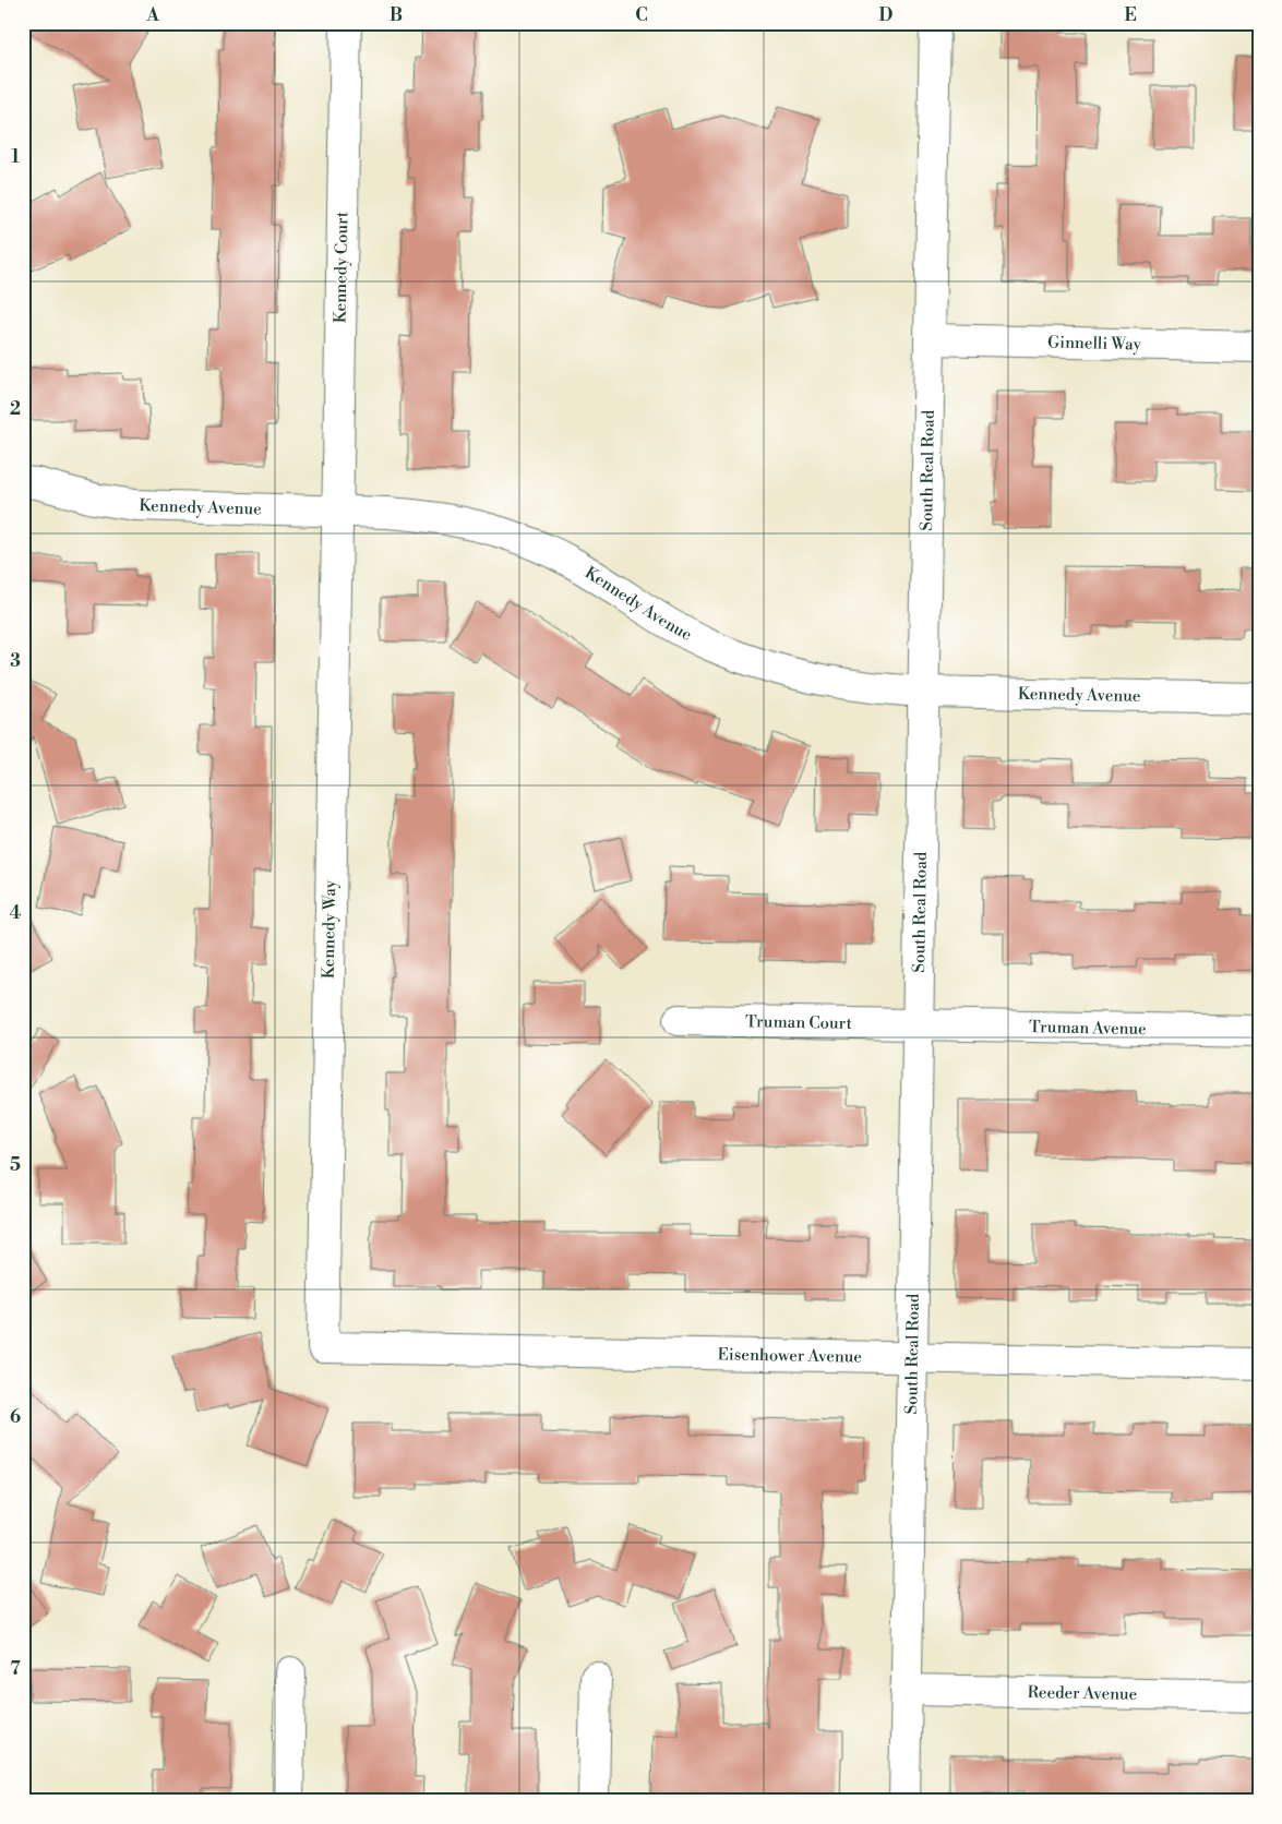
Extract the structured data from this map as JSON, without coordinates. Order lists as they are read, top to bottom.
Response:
{
  "streets": {
    "street": [
      "Kennedy Court",
      "Ginnelli Way",
      "South Real Road",
      "Kennedy Avenue",
      "Kennedy Way",
      "Truman Court",
      "Truman Avenue",
      "Eisenhower Avenue",
      "Reeder Avenue"
    ]
  },
  "crossings": [
    ["Kennedy Court", "Kennedy Avenue"],
    ["Kennedy Court", "Kennedy Way"],
    ["Ginnelli Way", "South Real Road"],
    ["South Real Road", "Kennedy Avenue"],
    ["South Real Road", "Truman Court"],
    ["South Real Road", "Truman Avenue"],
    ["South Real Road", "Eisenhower Avenue"],
    ["South Real Road", "Reeder Avenue"],
    ["Kennedy Avenue", "Kennedy Way"],
    ["Kennedy Way", "Eisenhower Avenue"],
    ["Truman Court", "Truman Avenue"]
  ],
  "grid": {
    "columns": [
      "A",
      "B",
      "C",
      "D",
      "E"
    ],
    "rows": [
      "1",
      "2",
      "3",
      "4",
      "5",
      "6",
      "7"
    ]
  }
}
